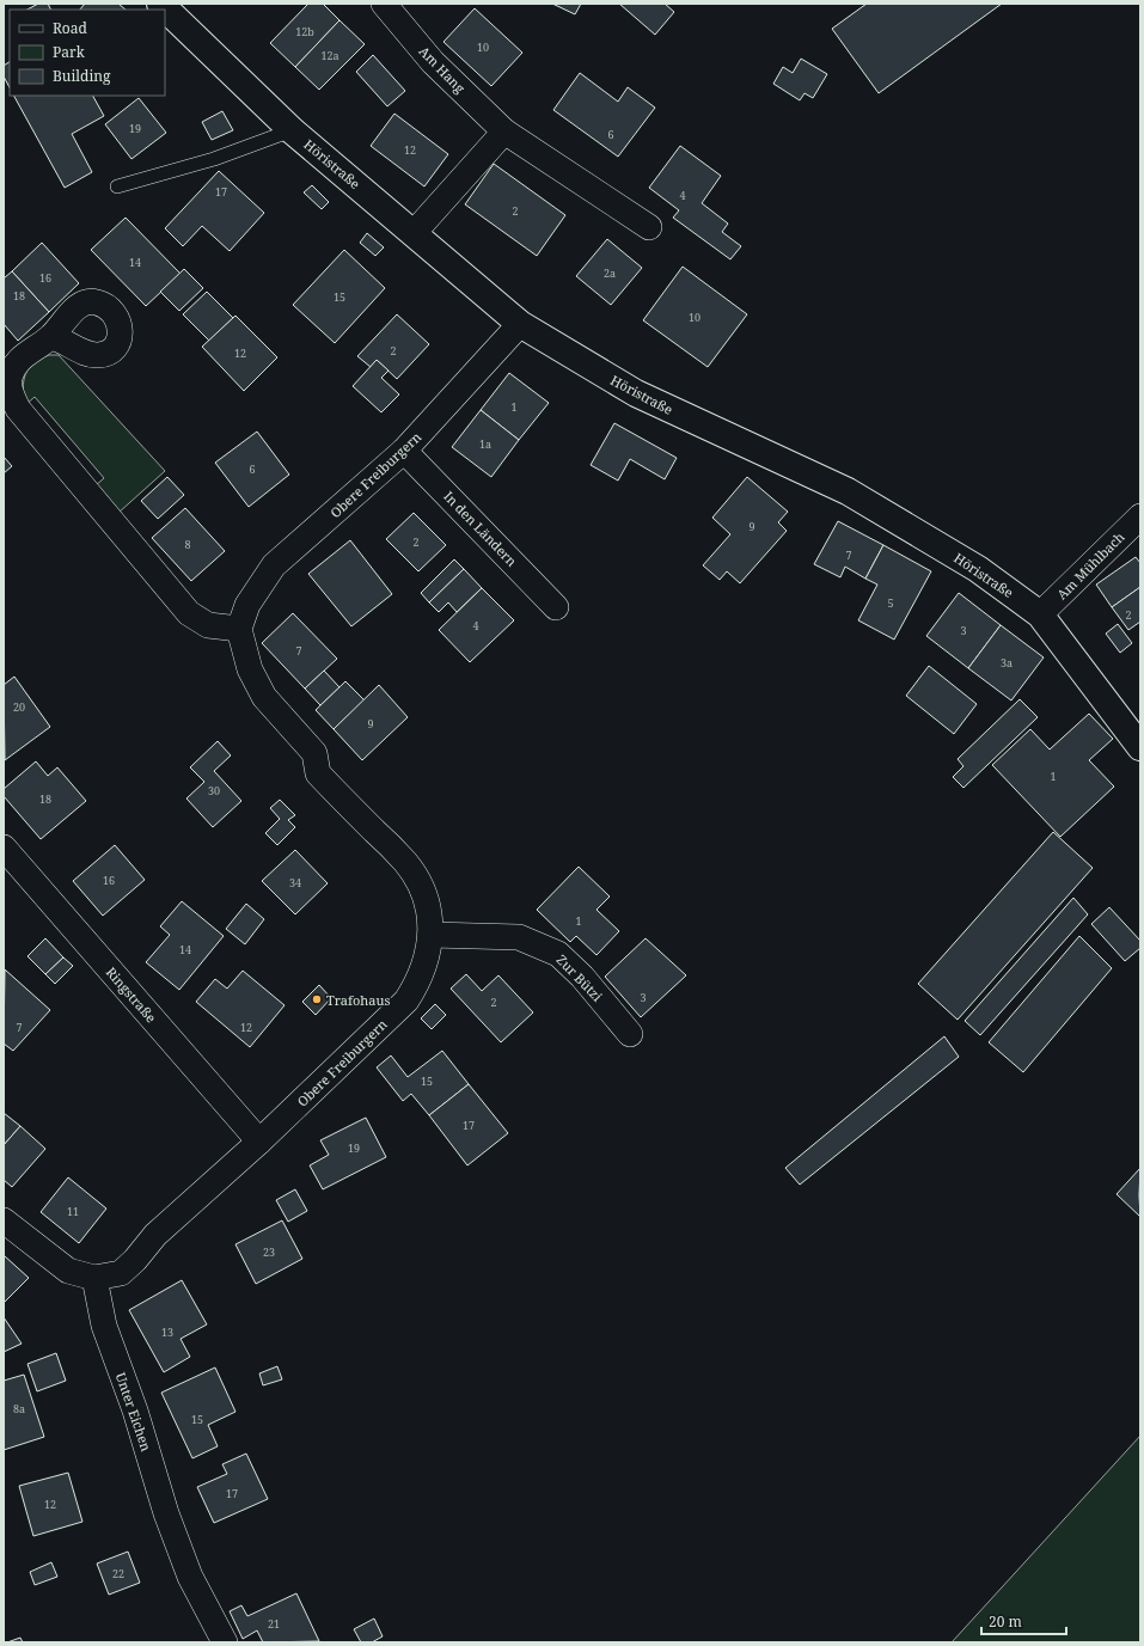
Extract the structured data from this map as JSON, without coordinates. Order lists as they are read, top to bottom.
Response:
{
  "streets": {
    "main road": ["Höristraße"],
    "street": [
      "Am Hang",
      "Obere Freiburgern",
      "In den Ländern",
      "Am Mühlbach",
      "Zur Bützi",
      "Ringstraße",
      "Unter Eichen"
    ]
  },
  "crossings": [
    ["Höristraße", "Obere Freiburgern"],
    ["Höristraße", "Am Mühlbach"],
    ["Obere Freiburgern", "In den Ländern"],
    ["Obere Freiburgern", "Zur Bützi"],
    ["Obere Freiburgern", "Ringstraße"],
    ["Obere Freiburgern", "Unter Eichen"]
  ],
  "places": ["Trafohaus"],
  "house_numbers": [
    "12b",
    "10",
    "12a",
    "19",
    "6",
    "12",
    "17",
    "4",
    "2",
    "14",
    "2a",
    "16",
    "18",
    "15",
    "10",
    "2",
    "12",
    "1",
    "1a",
    "6",
    "9",
    "2",
    "8",
    "7",
    "5",
    "2",
    "4",
    "3",
    "7",
    "3a",
    "20",
    "9",
    "1",
    "30",
    "18",
    "16",
    "34",
    "1",
    "14",
    "3",
    "2",
    "7",
    "12",
    "15",
    "17",
    "19",
    "11",
    "23",
    "13",
    "8a",
    "15",
    "17",
    "12",
    "22",
    "21"
  ],
  "legend": ["Road", "Park", "Building"],
  "scale_bar": "20 m"
}
